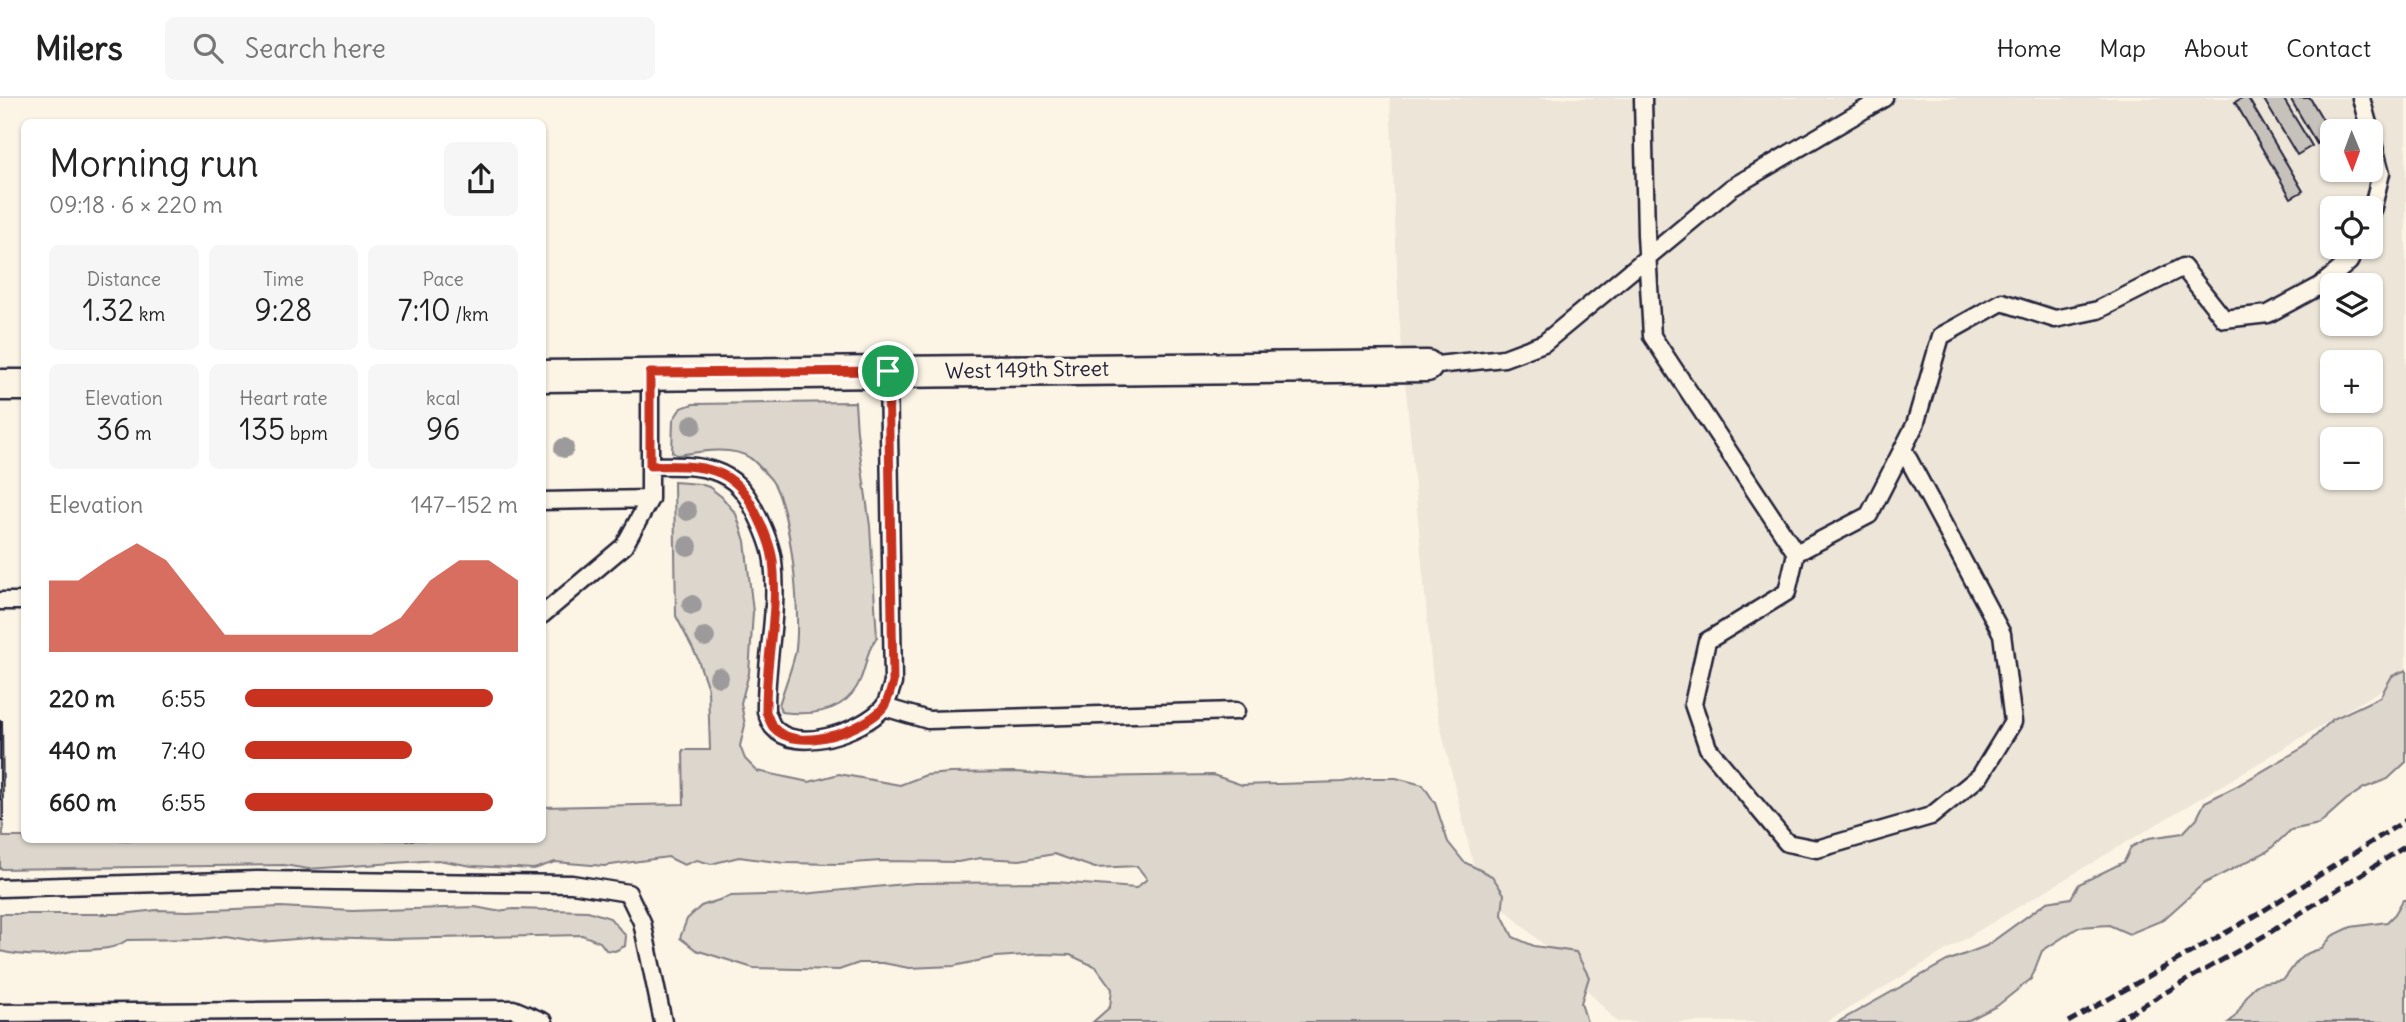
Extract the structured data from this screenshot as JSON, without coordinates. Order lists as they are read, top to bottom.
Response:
{
  "streets": {
    "street": ["West 149th Street"]
  },
  "north": "bottom",
  "page": {
    "header": "Milers",
    "search": "Search here",
    "nav": [
      "Home",
      "Map",
      "About",
      "Contact"
    ],
    "map_buttons": ["+", "−"],
    "heading": ["Morning run", "09:18 · 6 × 220 m"],
    "stats": [
      ["Distance", "1.32 km"],
      ["Time", "9:28"],
      ["Pace", "7:10 /km"],
      ["Elevation", "36 m"],
      ["Heart rate", "135 bpm"],
      ["kcal", "96"]
    ],
    "chart": ["Elevation", "147–152 m"],
    "list": [
      {
        "name": "220 m",
        "note": "6:55"
      },
      {
        "name": "440 m",
        "note": "7:40"
      },
      {
        "name": "660 m",
        "note": "6:55"
      }
    ]
  }
}
